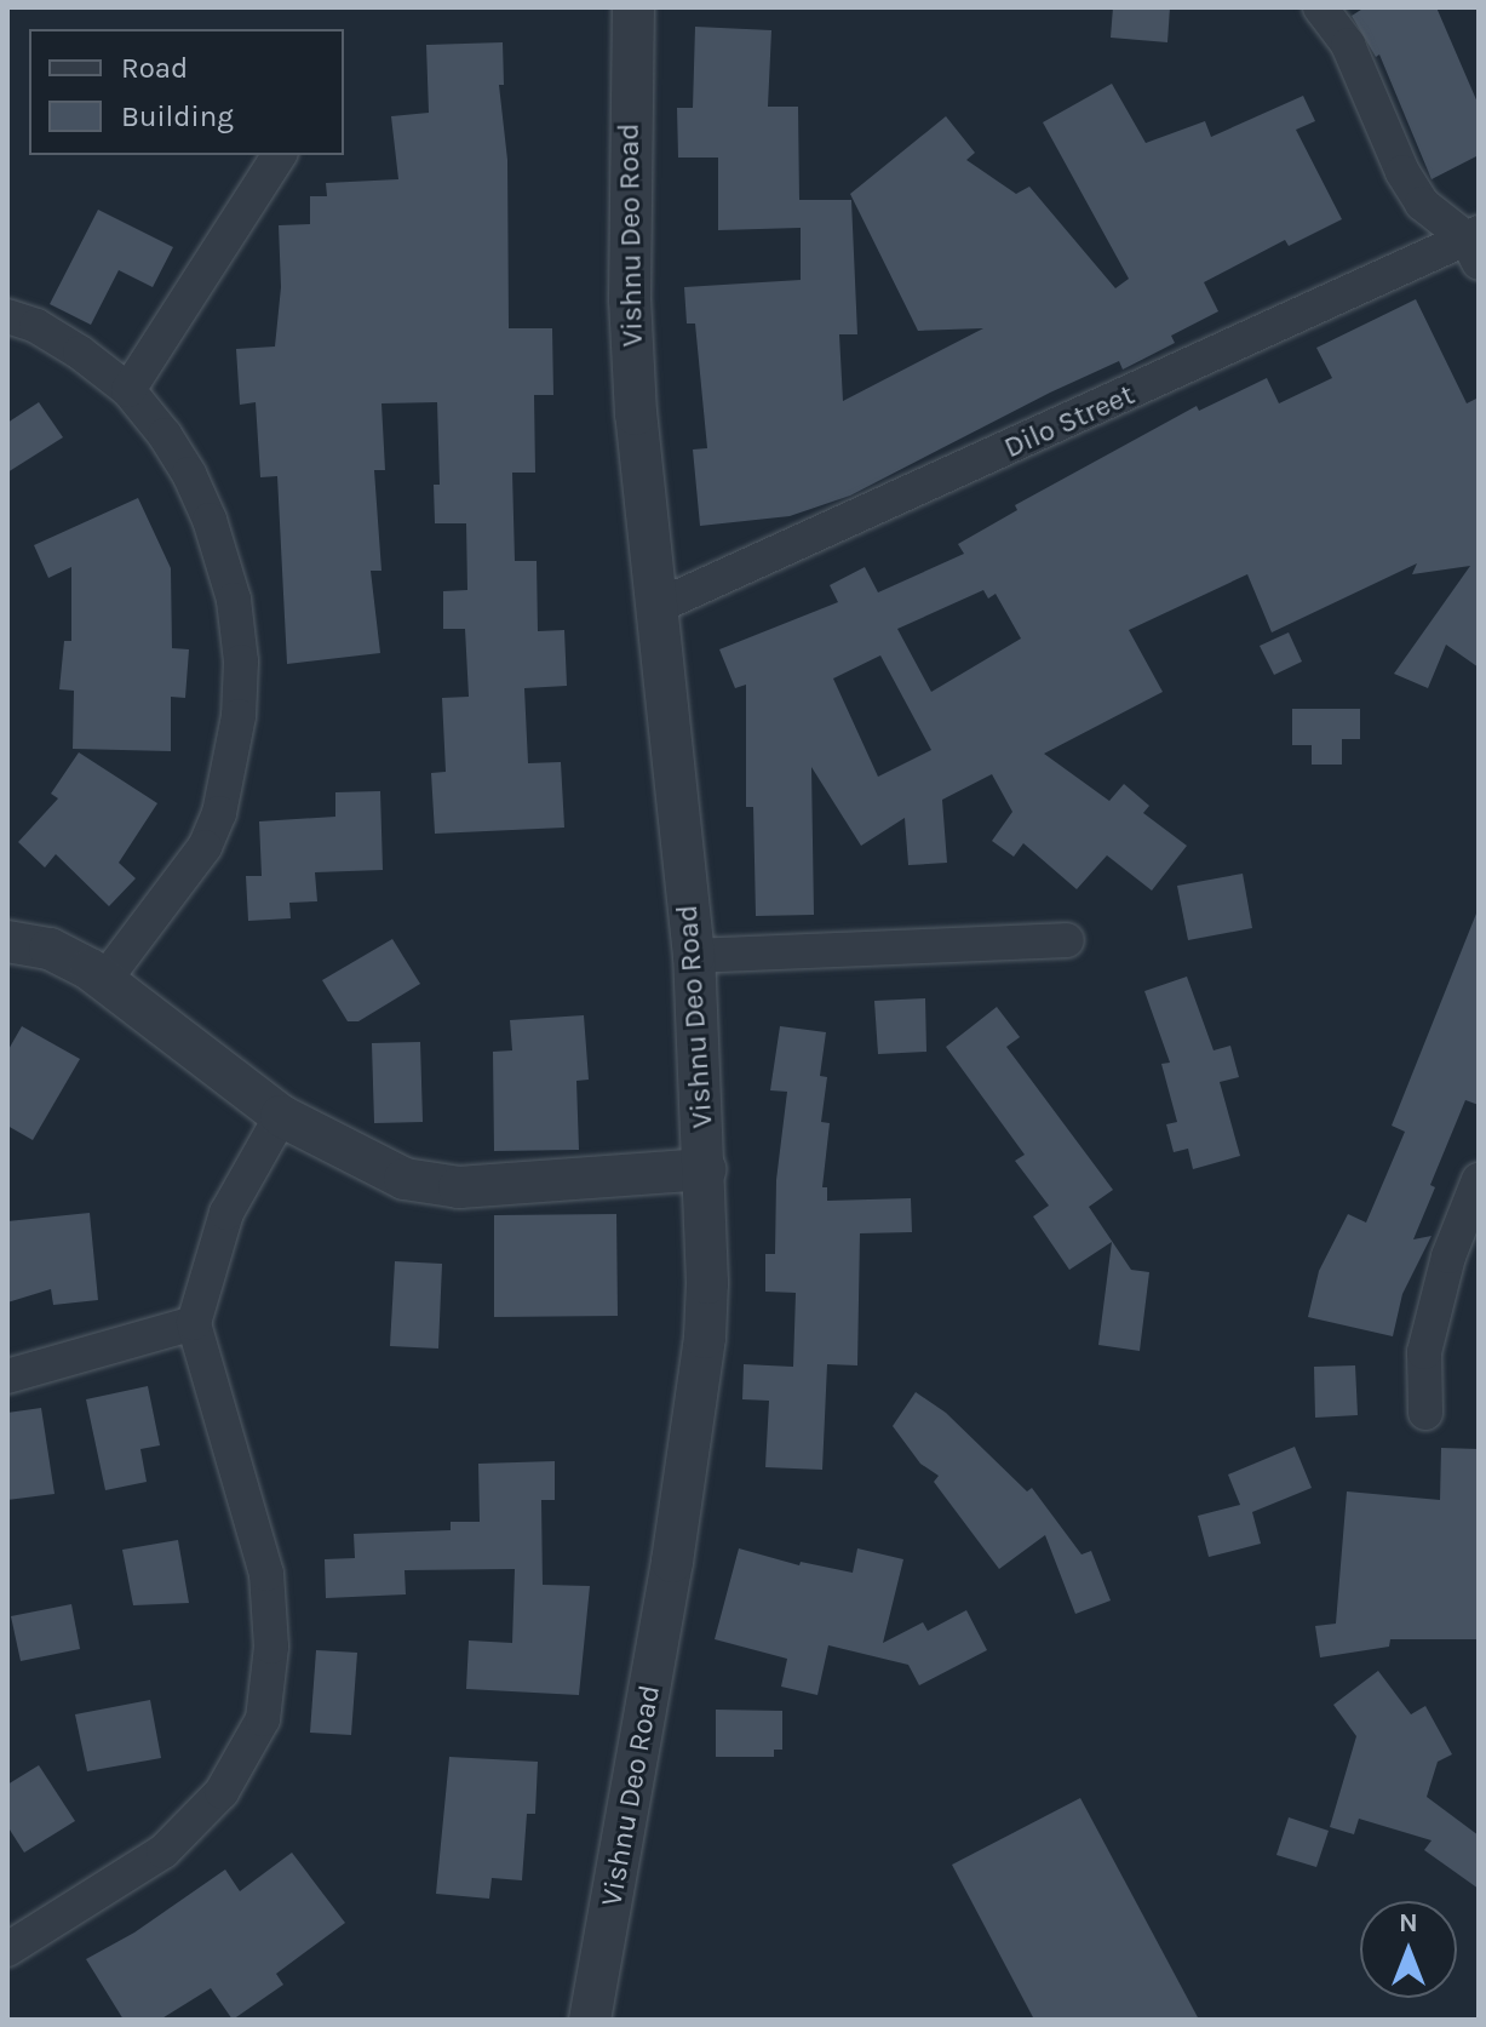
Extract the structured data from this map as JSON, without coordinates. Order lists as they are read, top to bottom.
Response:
{
  "streets": {
    "street": ["Vishnu Deo Road", "Dilo Street"]
  },
  "crossings": [
    ["Vishnu Deo Road", "Dilo Street"]
  ],
  "legend": ["Road", "Building"],
  "north": "top"
}
